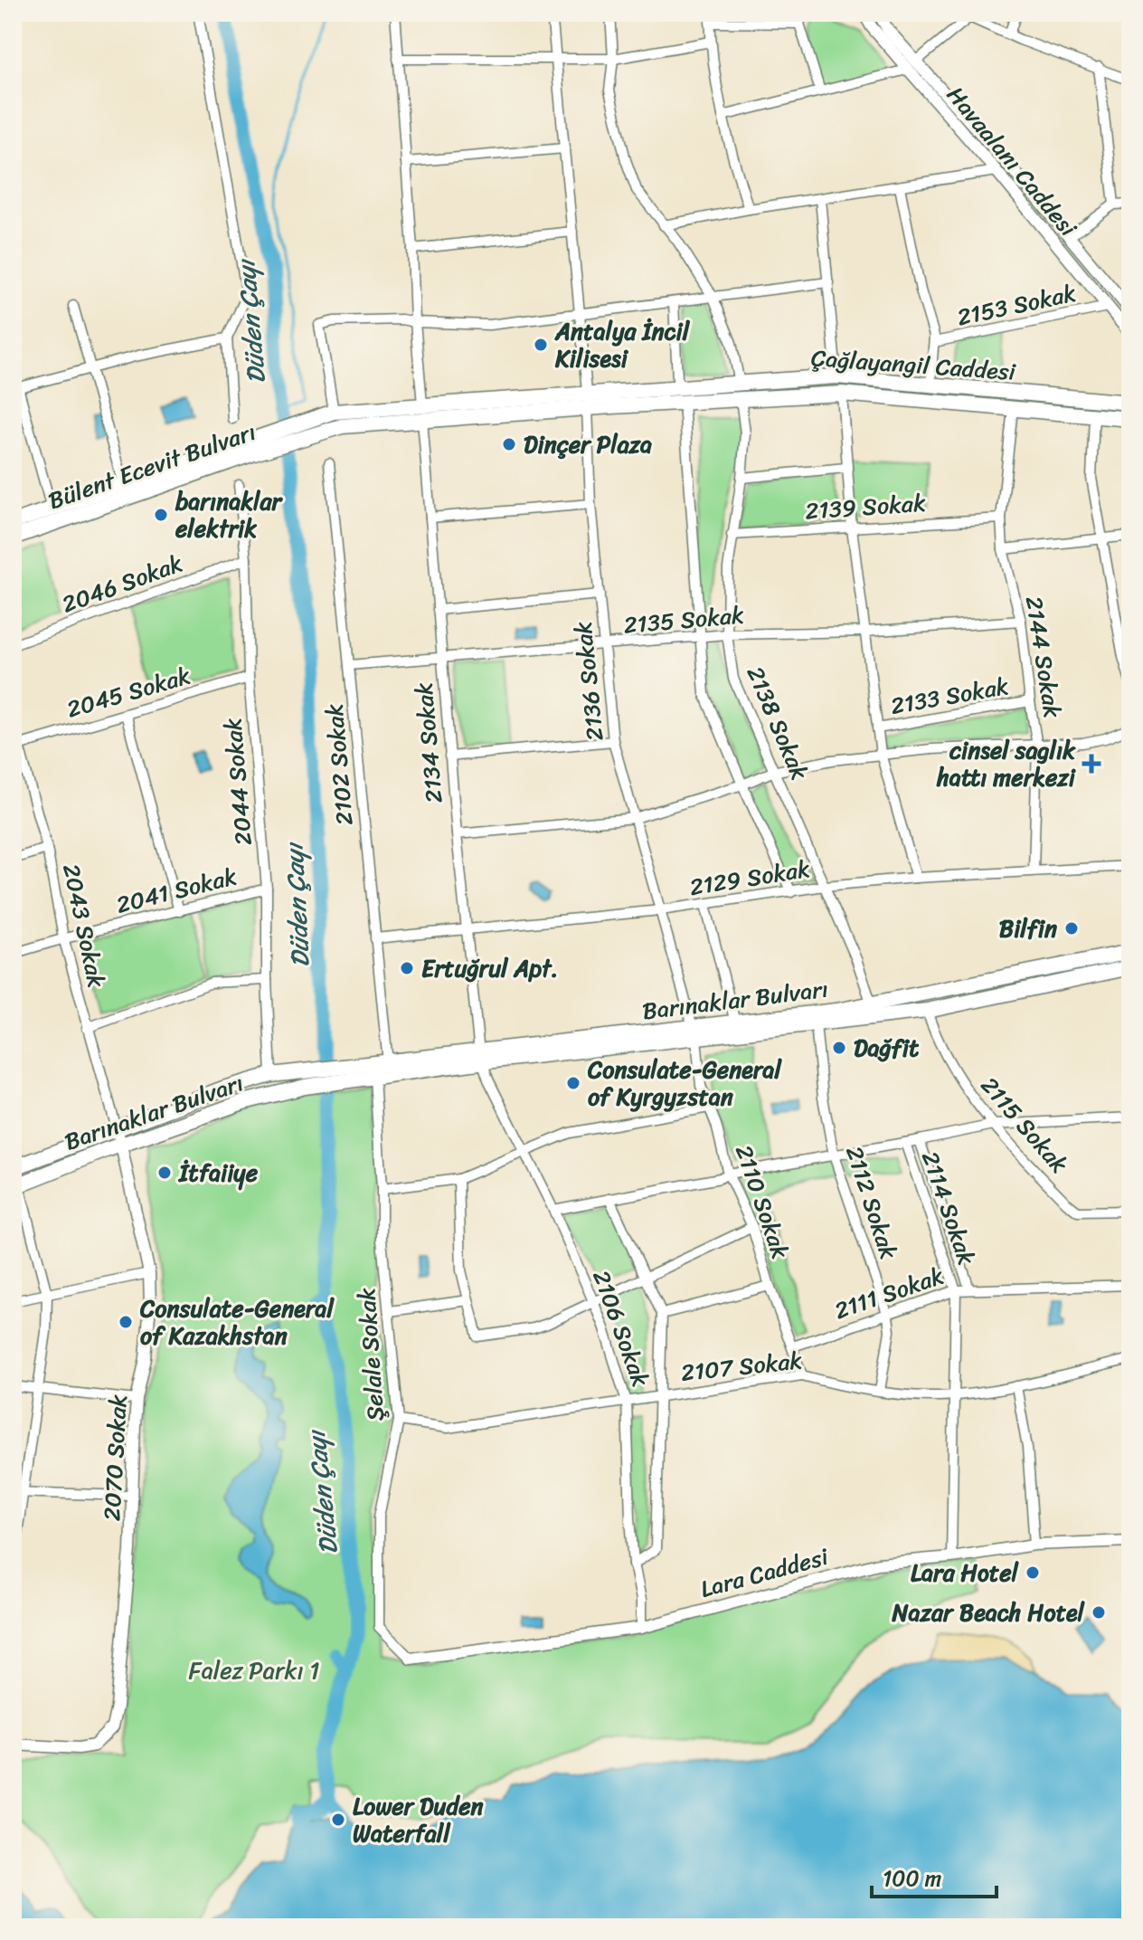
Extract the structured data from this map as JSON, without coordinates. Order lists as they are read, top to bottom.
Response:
{
  "streets": {
    "main road": ["Çağlayangil Caddesi", "Bülent Ecevit Bulvarı", "Barınaklar Bulvarı"],
    "street": [
      "Havaalanı Caddesi",
      "2153 Sokak",
      "2139 Sokak",
      "2046 Sokak",
      "2135 Sokak",
      "2144 Sokak",
      "2136 Sokak",
      "2045 Sokak",
      "2133 Sokak",
      "2138 Sokak",
      "2134 Sokak",
      "2102 Sokak",
      "2044 Sokak",
      "2129 Sokak",
      "2041 Sokak",
      "2043 Sokak",
      "2115 Sokak",
      "2110 Sokak",
      "2112 Sokak",
      "2114 Sokak",
      "2111 Sokak",
      "2106 Sokak",
      "Şelale Sokak",
      "2107 Sokak",
      "2070 Sokak",
      "Lara Caddesi"
    ]
  },
  "crossings": [
    ["Havaalanı Caddesi", "2153 Sokak"],
    ["Çağlayangil Caddesi", "Bülent Ecevit Bulvarı"],
    ["Çağlayangil Caddesi", "2144 Sokak"],
    ["Çağlayangil Caddesi", "2136 Sokak"],
    ["Çağlayangil Caddesi", "2138 Sokak"],
    ["Çağlayangil Caddesi", "2134 Sokak"],
    ["2139 Sokak", "2144 Sokak"],
    ["2139 Sokak", "2138 Sokak"],
    ["2046 Sokak", "2044 Sokak"],
    ["2135 Sokak", "2144 Sokak"],
    ["2135 Sokak", "2136 Sokak"],
    ["2135 Sokak", "2138 Sokak"],
    ["2135 Sokak", "2134 Sokak"],
    ["2135 Sokak", "2102 Sokak"],
    ["2144 Sokak", "2133 Sokak"],
    ["2144 Sokak", "2129 Sokak"],
    ["2136 Sokak", "2129 Sokak"],
    ["2136 Sokak", "Barınaklar Bulvarı"],
    ["2136 Sokak", "2110 Sokak"],
    ["2045 Sokak", "2044 Sokak"],
    ["2045 Sokak", "2043 Sokak"],
    ["2138 Sokak", "2129 Sokak"],
    ["2138 Sokak", "Barınaklar Bulvarı"],
    ["2134 Sokak", "2129 Sokak"],
    ["2134 Sokak", "Barınaklar Bulvarı"],
    ["2134 Sokak", "2106 Sokak"],
    ["2102 Sokak", "2129 Sokak"],
    ["2102 Sokak", "Barınaklar Bulvarı"],
    ["2044 Sokak", "2041 Sokak"],
    ["2044 Sokak", "Barınaklar Bulvarı"],
    ["2041 Sokak", "2043 Sokak"],
    ["2043 Sokak", "Barınaklar Bulvarı"],
    ["2043 Sokak", "2070 Sokak"],
    ["Barınaklar Bulvarı", "2115 Sokak"],
    ["Barınaklar Bulvarı", "2110 Sokak"],
    ["Barınaklar Bulvarı", "2112 Sokak"],
    ["Barınaklar Bulvarı", "2106 Sokak"],
    ["Barınaklar Bulvarı", "2070 Sokak"],
    ["2110 Sokak", "2114 Sokak"],
    ["2110 Sokak", "2111 Sokak"],
    ["2110 Sokak", "2107 Sokak"],
    ["2112 Sokak", "2114 Sokak"],
    ["2112 Sokak", "2111 Sokak"],
    ["2112 Sokak", "2107 Sokak"],
    ["2114 Sokak", "2111 Sokak"],
    ["2114 Sokak", "2106 Sokak"],
    ["2114 Sokak", "2107 Sokak"],
    ["2114 Sokak", "Lara Caddesi"],
    ["2106 Sokak", "2107 Sokak"],
    ["2106 Sokak", "Lara Caddesi"],
    ["Şelale Sokak", "2107 Sokak"],
    ["Şelale Sokak", "Lara Caddesi"]
  ],
  "water": ["Düden Çayı"],
  "parks": ["Falez Parkı 1"],
  "places": {
    "other": [
      "Antalya İncil Kilisesi",
      "Dinçer Plaza",
      "barınaklar elektrik",
      "Bilfin",
      "Ertuğrul Apt.",
      "Dağfit",
      "Consulate-General of Kyrgyzstan",
      "İtfaiiye",
      "Consulate-General of Kazakhstan",
      "Lara Hotel",
      "Nazar Beach Hotel",
      "Lower Duden Waterfall"
    ],
    "health": ["cinsel saglık hattı merkezi"]
  },
  "scale_bar": "100 m"
}
